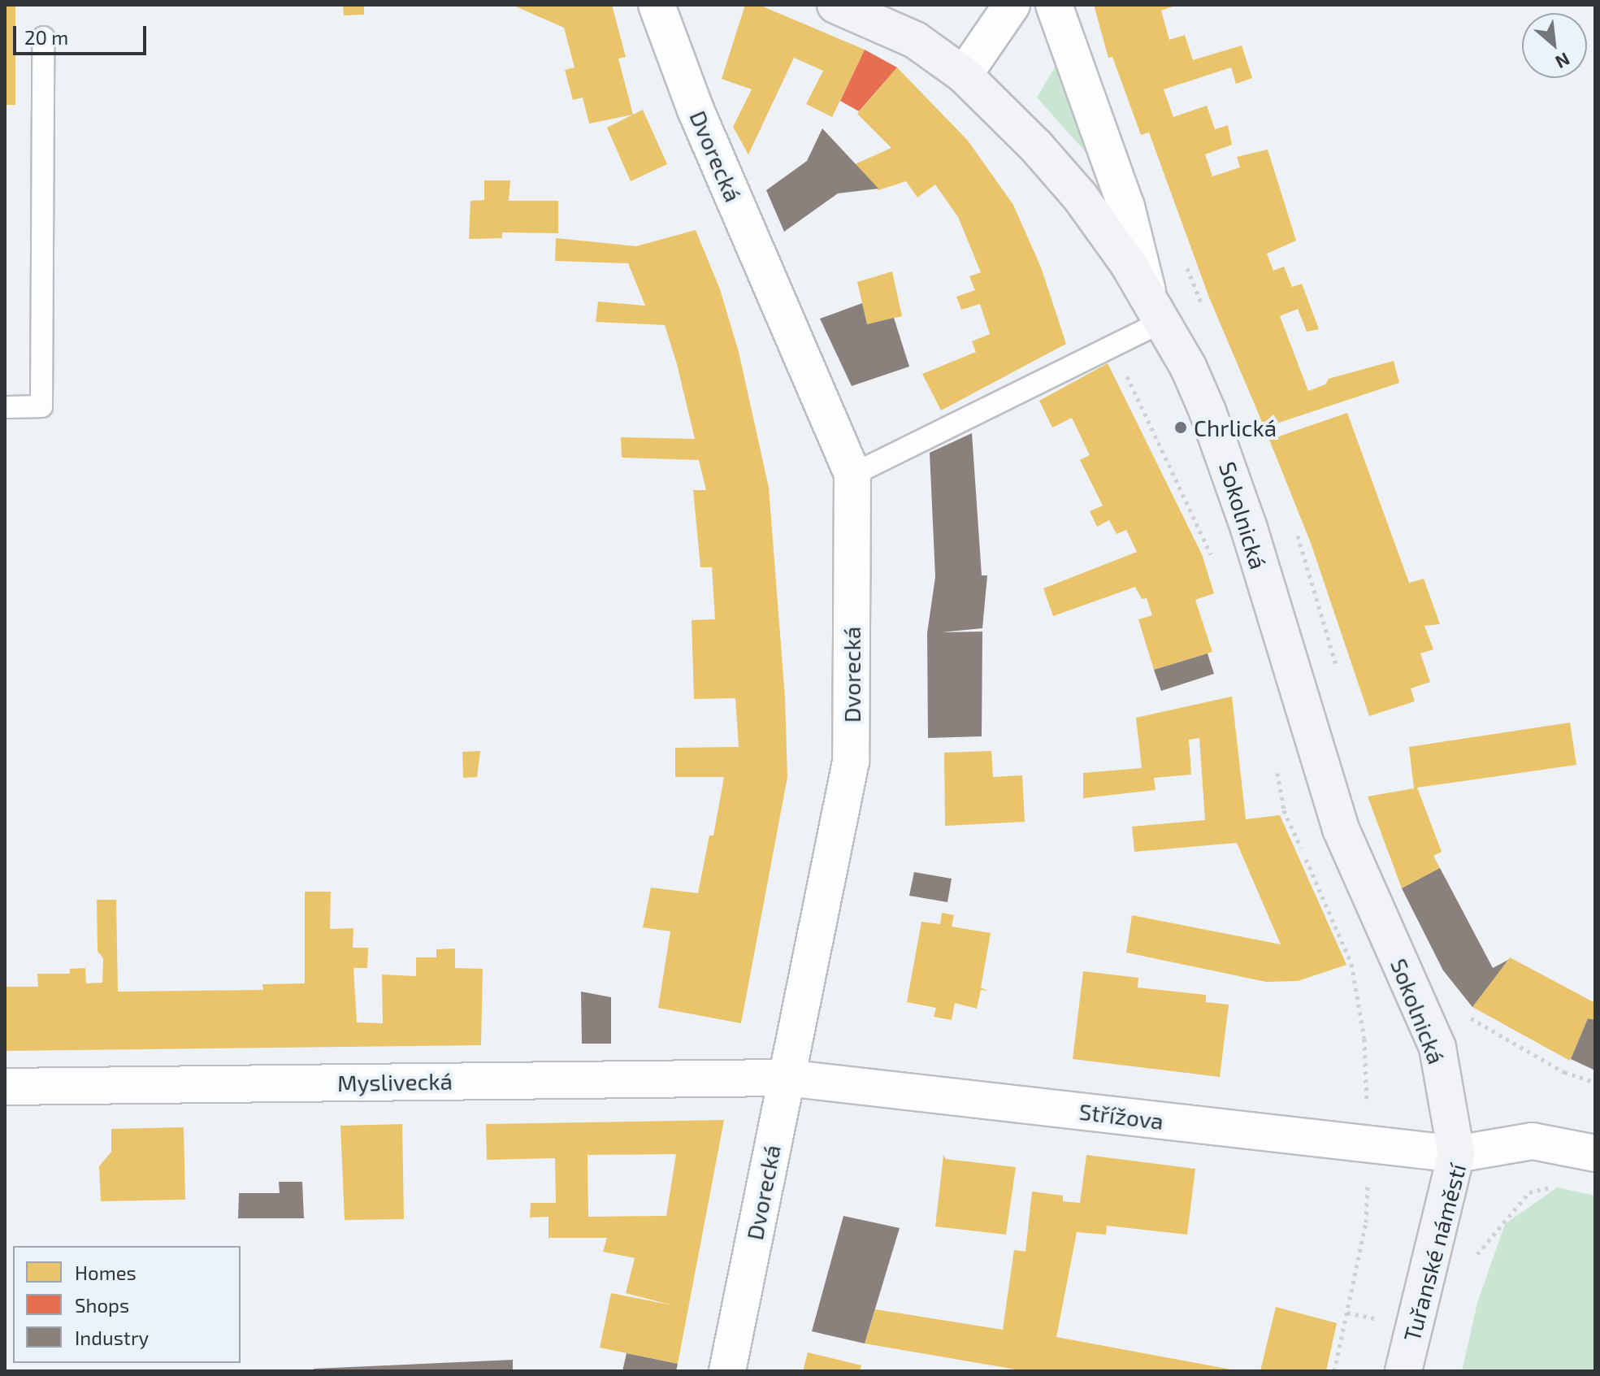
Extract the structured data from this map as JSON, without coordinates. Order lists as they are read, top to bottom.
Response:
{
  "streets": {
    "main road": ["Sokolnická", "Tuřanské náměstí"],
    "street": ["Dvorecká", "Myslivecká", "Střížova"]
  },
  "crossings": [
    ["Dvorecká", "Myslivecká"],
    ["Dvorecká", "Střížova"],
    ["Sokolnická", "Střížova"],
    ["Sokolnická", "Tuřanské náměstí"],
    ["Myslivecká", "Střížova"],
    ["Střížova", "Tuřanské náměstí"]
  ],
  "places": ["Chrlická"],
  "legend": ["Homes", "Shops", "Industry"],
  "scale_bar": "20 m",
  "north": "bottom right"
}
